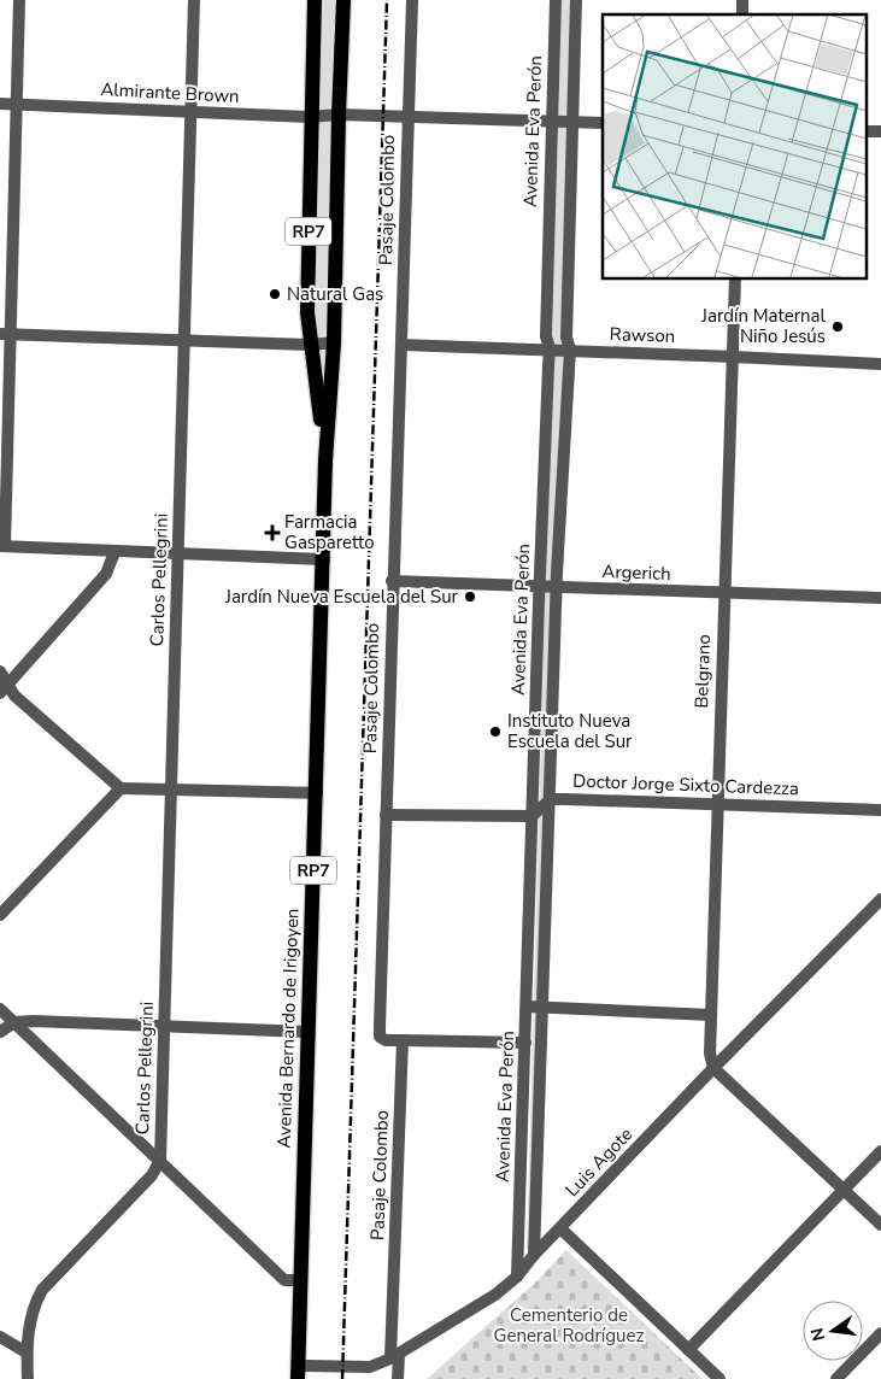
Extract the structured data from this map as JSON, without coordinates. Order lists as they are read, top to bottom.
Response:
{
  "streets": {
    "main road": ["RP7", "Avenida Bernardo de Irigoyen"],
    "street": [
      "Almirante Brown",
      "Avenida Eva Perón",
      "Pasaje Colombo",
      "Rawson",
      "Argerich",
      "Carlos Pellegrini",
      "Belgrano",
      "Doctor Jorge Sixto Cardezza",
      "Luis Agote"
    ]
  },
  "crossings": [
    ["Almirante Brown", "Avenida Eva Perón"],
    ["Almirante Brown", "Pasaje Colombo"],
    ["Almirante Brown", "RP7"],
    ["Almirante Brown", "Carlos Pellegrini"],
    ["Avenida Eva Perón", "Rawson"],
    ["Avenida Eva Perón", "Argerich"],
    ["Avenida Eva Perón", "Doctor Jorge Sixto Cardezza"],
    ["Avenida Eva Perón", "Luis Agote"],
    ["Pasaje Colombo", "Rawson"],
    ["Pasaje Colombo", "Argerich"],
    ["Pasaje Colombo", "Luis Agote"],
    ["RP7", "Avenida Bernardo de Irigoyen"],
    ["Rawson", "Belgrano"],
    ["Argerich", "Belgrano"],
    ["Belgrano", "Doctor Jorge Sixto Cardezza"],
    ["Belgrano", "Luis Agote"],
    ["Avenida Bernardo de Irigoyen", "Luis Agote"]
  ],
  "parks": ["Cementerio de General Rodríguez"],
  "places": {
    "other": [
      "Natural Gas",
      "Jardín Maternal Niño Jesús",
      "Jardín Nueva Escuela del Sur",
      "Instituto Nueva Escuela del Sur"
    ],
    "health": ["Farmacia Gasparetto"]
  },
  "north": "left"
}
